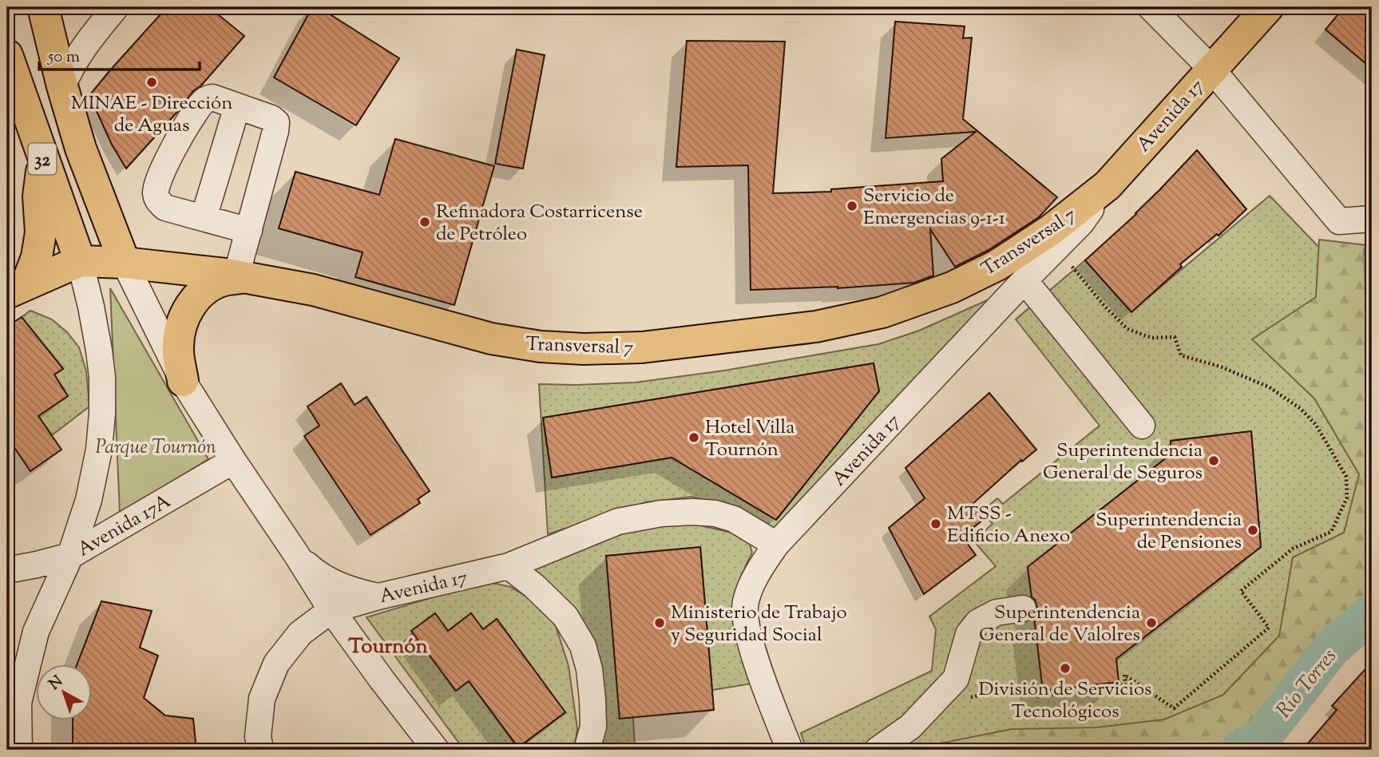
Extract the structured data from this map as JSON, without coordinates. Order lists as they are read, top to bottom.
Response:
{
  "streets": {
    "main road": ["Avenida 17", "32", "Transversal 7"],
    "street": ["Avenida 17A"]
  },
  "crossings": [
    ["Avenida 17", "Transversal 7"],
    ["32", "Transversal 7"]
  ],
  "districts": ["Tournón"],
  "water": ["Río Torres"],
  "parks": ["Parque Tournón"],
  "places": [
    "MINAE - Dirección de Aguas",
    "Servicio de Emergencias 9-1-1",
    "Refinadora Costarricense de Petróleo",
    "Hotel Villa Tournón",
    "Superintendencia General de Seguros",
    "MTSS - Edificio Anexo",
    "Superintendencia de Pensiones",
    "Ministerio de Trabajo y Seguridad Social",
    "Superintendencia General de Valolres",
    "División de Servicios Tecnológicos"
  ],
  "scale_bar": "50 m",
  "north": "top left"
}
